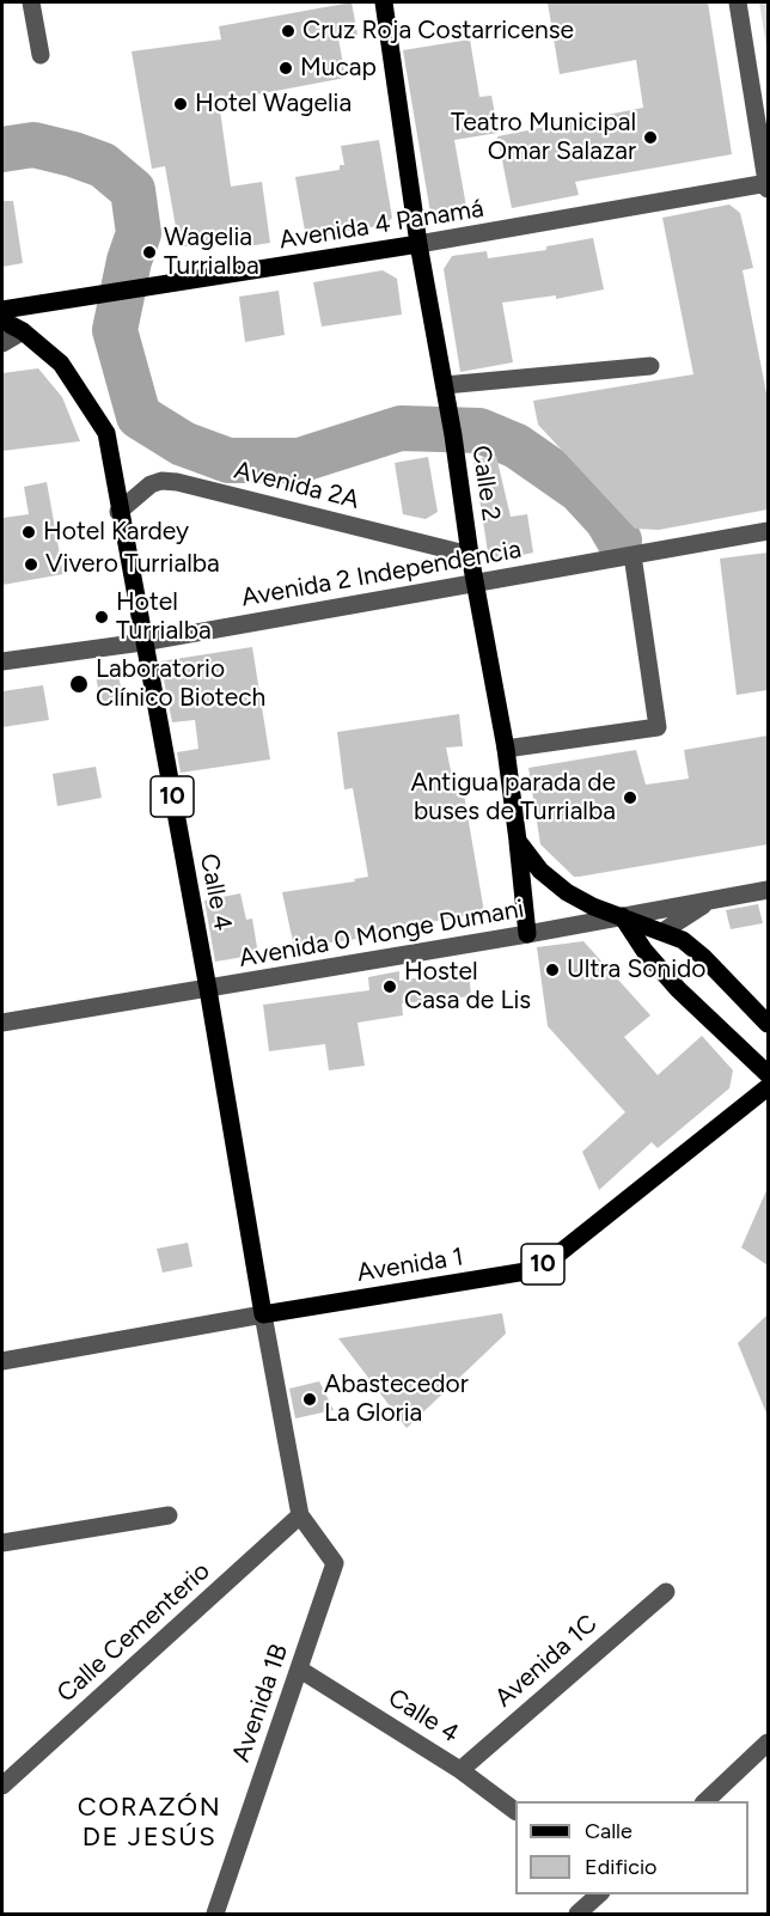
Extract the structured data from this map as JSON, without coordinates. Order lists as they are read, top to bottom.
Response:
{
  "streets": {
    "main road": [
      "Avenida 4 Panamá",
      "Calle 2",
      "10",
      "Calle 4",
      "Avenida 1"
    ],
    "street": [
      "Avenida 2A",
      "Avenida 2 Independencia",
      "Avenida 0 Monge Dumani",
      "Calle Cementerio",
      "Avenida 1C",
      "Avenida 1B"
    ]
  },
  "crossings": [
    ["Avenida 4 Panamá", "Calle 2"],
    ["Calle 2", "Avenida 2A"],
    ["Calle 2", "Avenida 2 Independencia"],
    ["Calle 2", "Avenida 0 Monge Dumani"],
    ["Avenida 2A", "Calle 4"],
    ["Avenida 2 Independencia", "Calle 4"],
    ["Calle 4", "Avenida 0 Monge Dumani"],
    ["Calle 4", "Avenida 1"],
    ["Calle 4", "Calle Cementerio"],
    ["Calle 4", "Avenida 1C"],
    ["Calle 4", "Avenida 1B"],
    ["Calle Cementerio", "Avenida 1B"]
  ],
  "districts": ["CORAZÓN DE JESÚS"],
  "places": [
    "Cruz Roja Costarricense",
    "Mucap",
    "Hotel Wagelia",
    "Teatro Municipal Omar Salazar",
    "Wagelia Turrialba",
    "Hotel Kardey",
    "Vivero Turrialba",
    "Hotel Turrialba",
    "Laboratorio Clínico Biotech",
    "Antigua parada de buses de Turrialba",
    "Ultra Sonido",
    "Hostel Casa de Lis",
    "Abastecedor La Gloria"
  ],
  "legend": ["Calle", "Edificio"]
}
